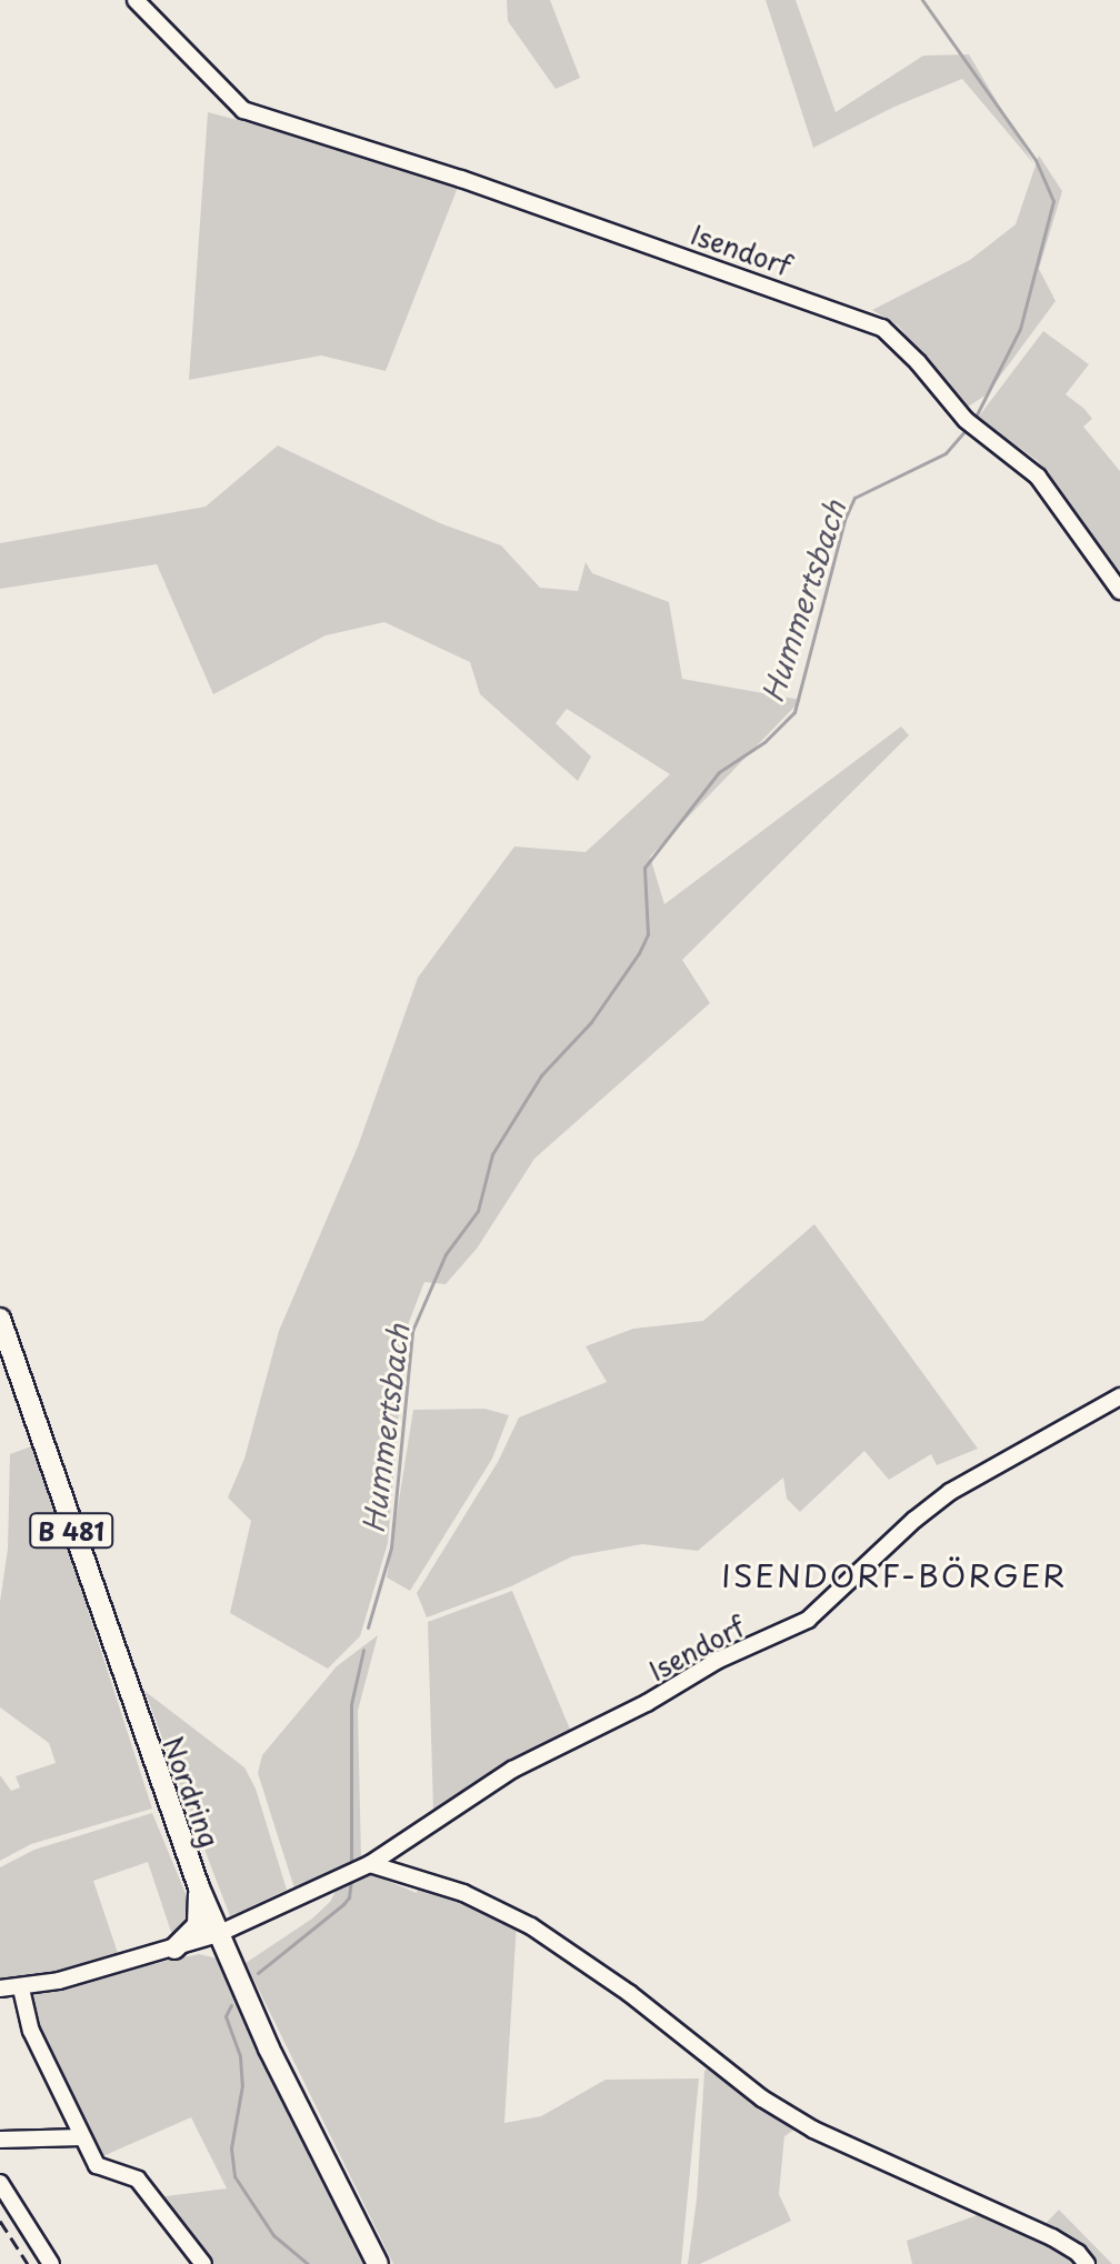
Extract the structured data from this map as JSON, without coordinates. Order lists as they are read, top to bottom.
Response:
{
  "streets": {
    "main road": ["B 481", "Nordring"],
    "street": ["Isendorf"]
  },
  "crossings": [
    ["Isendorf", "Nordring"]
  ],
  "districts": ["ISENDORF-BÖRGER"],
  "water": ["Hummertsbach"]
}
